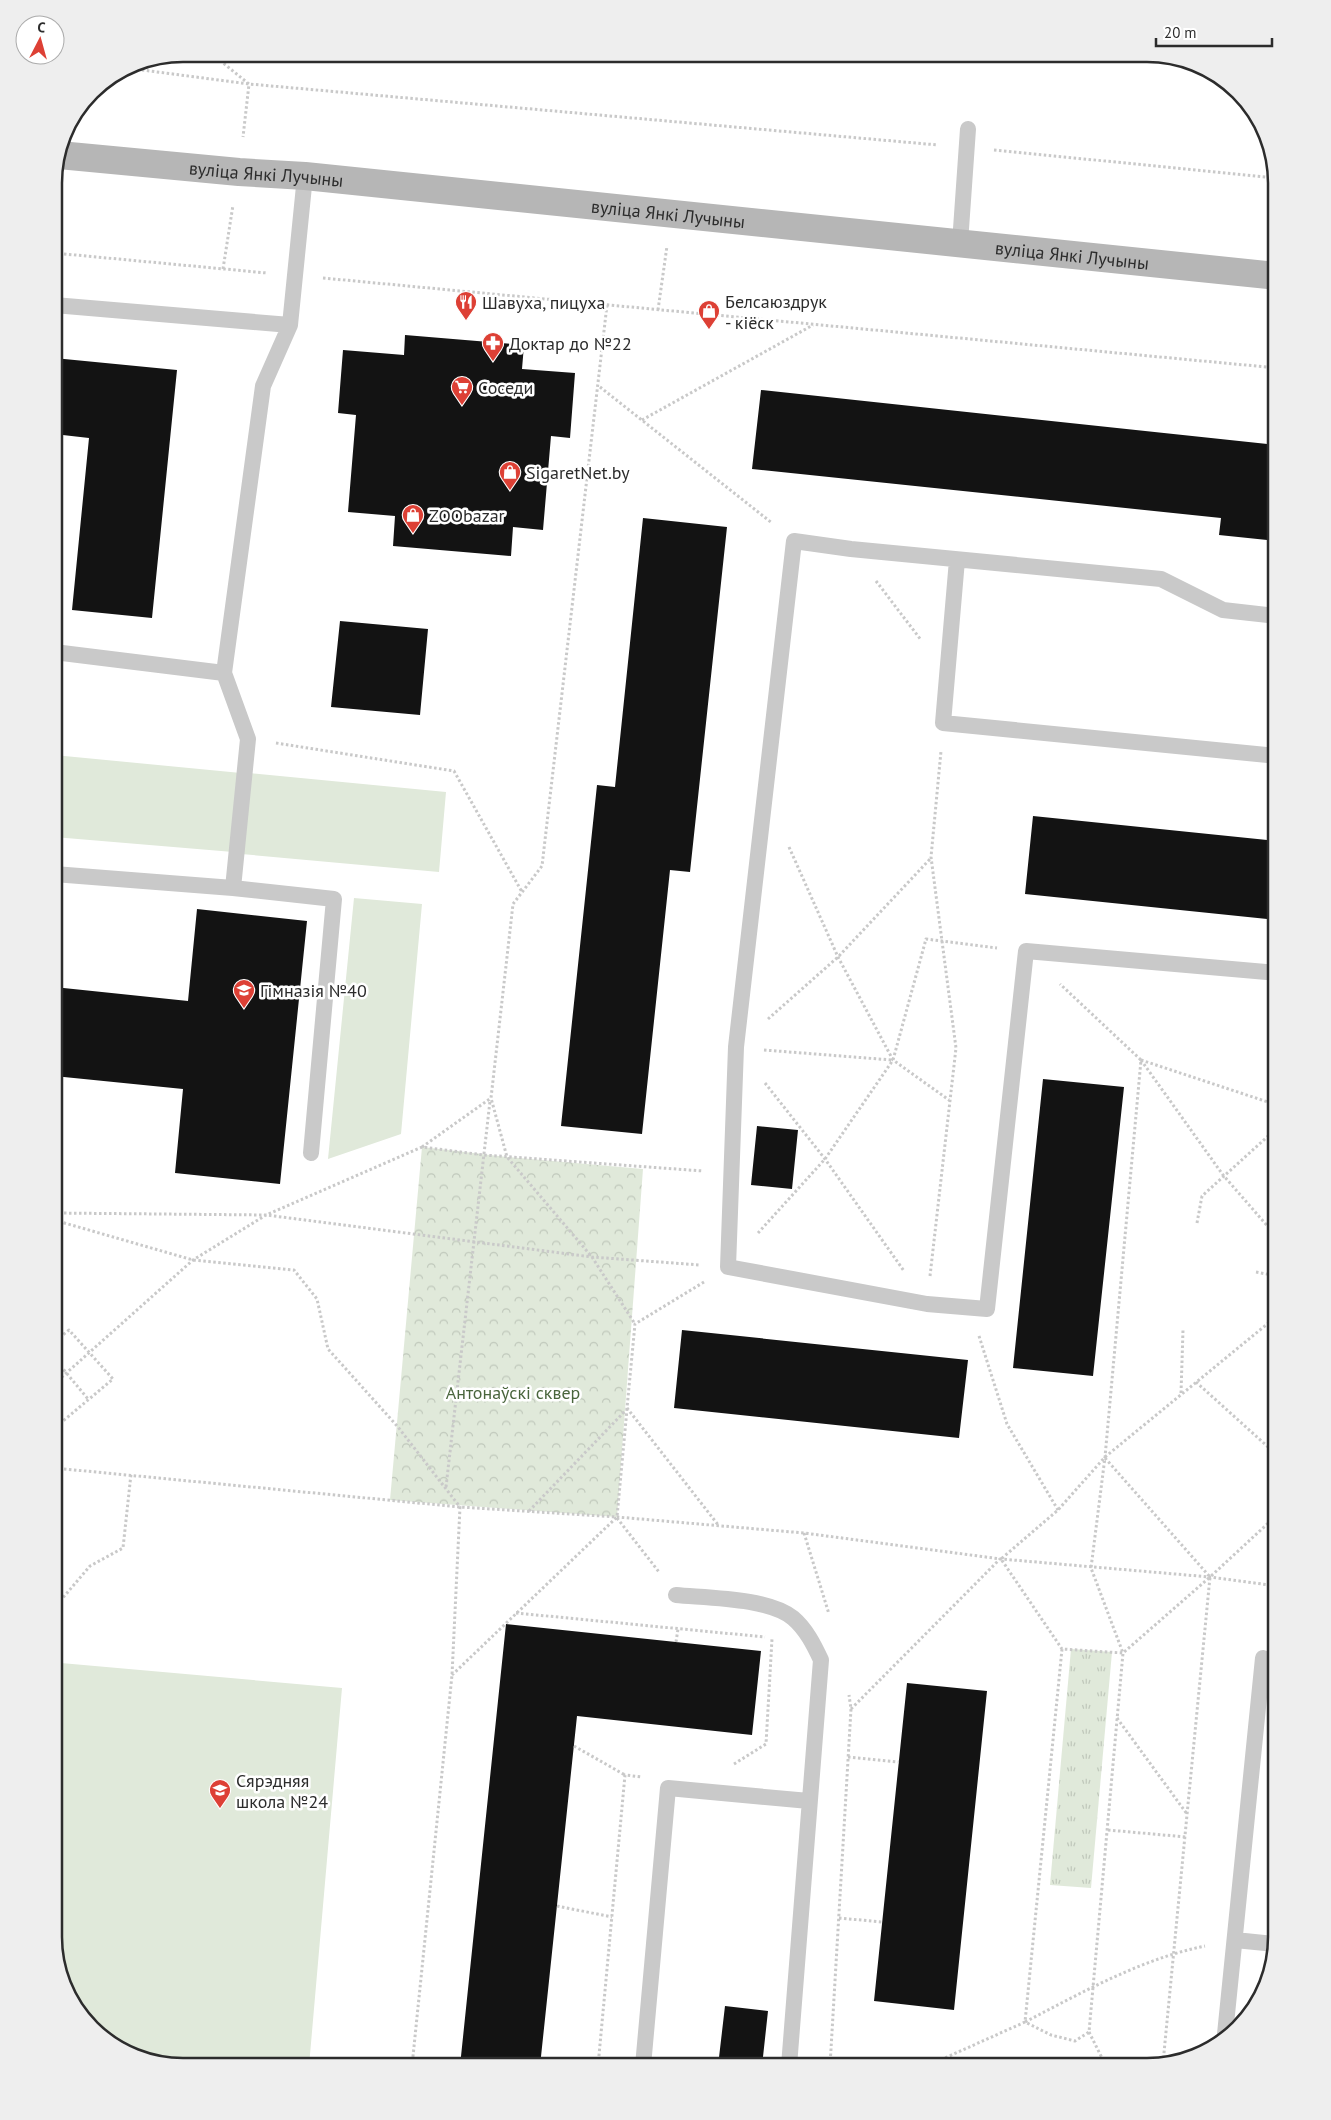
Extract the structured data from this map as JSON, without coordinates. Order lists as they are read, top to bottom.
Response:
{
  "streets": {
    "main road": ["вуліца Янкі Лучыны"]
  },
  "parks": ["Антонаўскі сквер"],
  "places": {
    "restaurant": ["Шавуха, пицуха"],
    "shop": ["Белсаюздрук - кіёск", "SigaretNet.by", "ZOObazar"],
    "pharmacy": ["Доктар до №22"],
    "supermarket": ["Соседи"],
    "school or university": ["Гімназія №40", "Сярэдняя школа №24"]
  },
  "scale_bar": "20 m",
  "north": "top"
}
